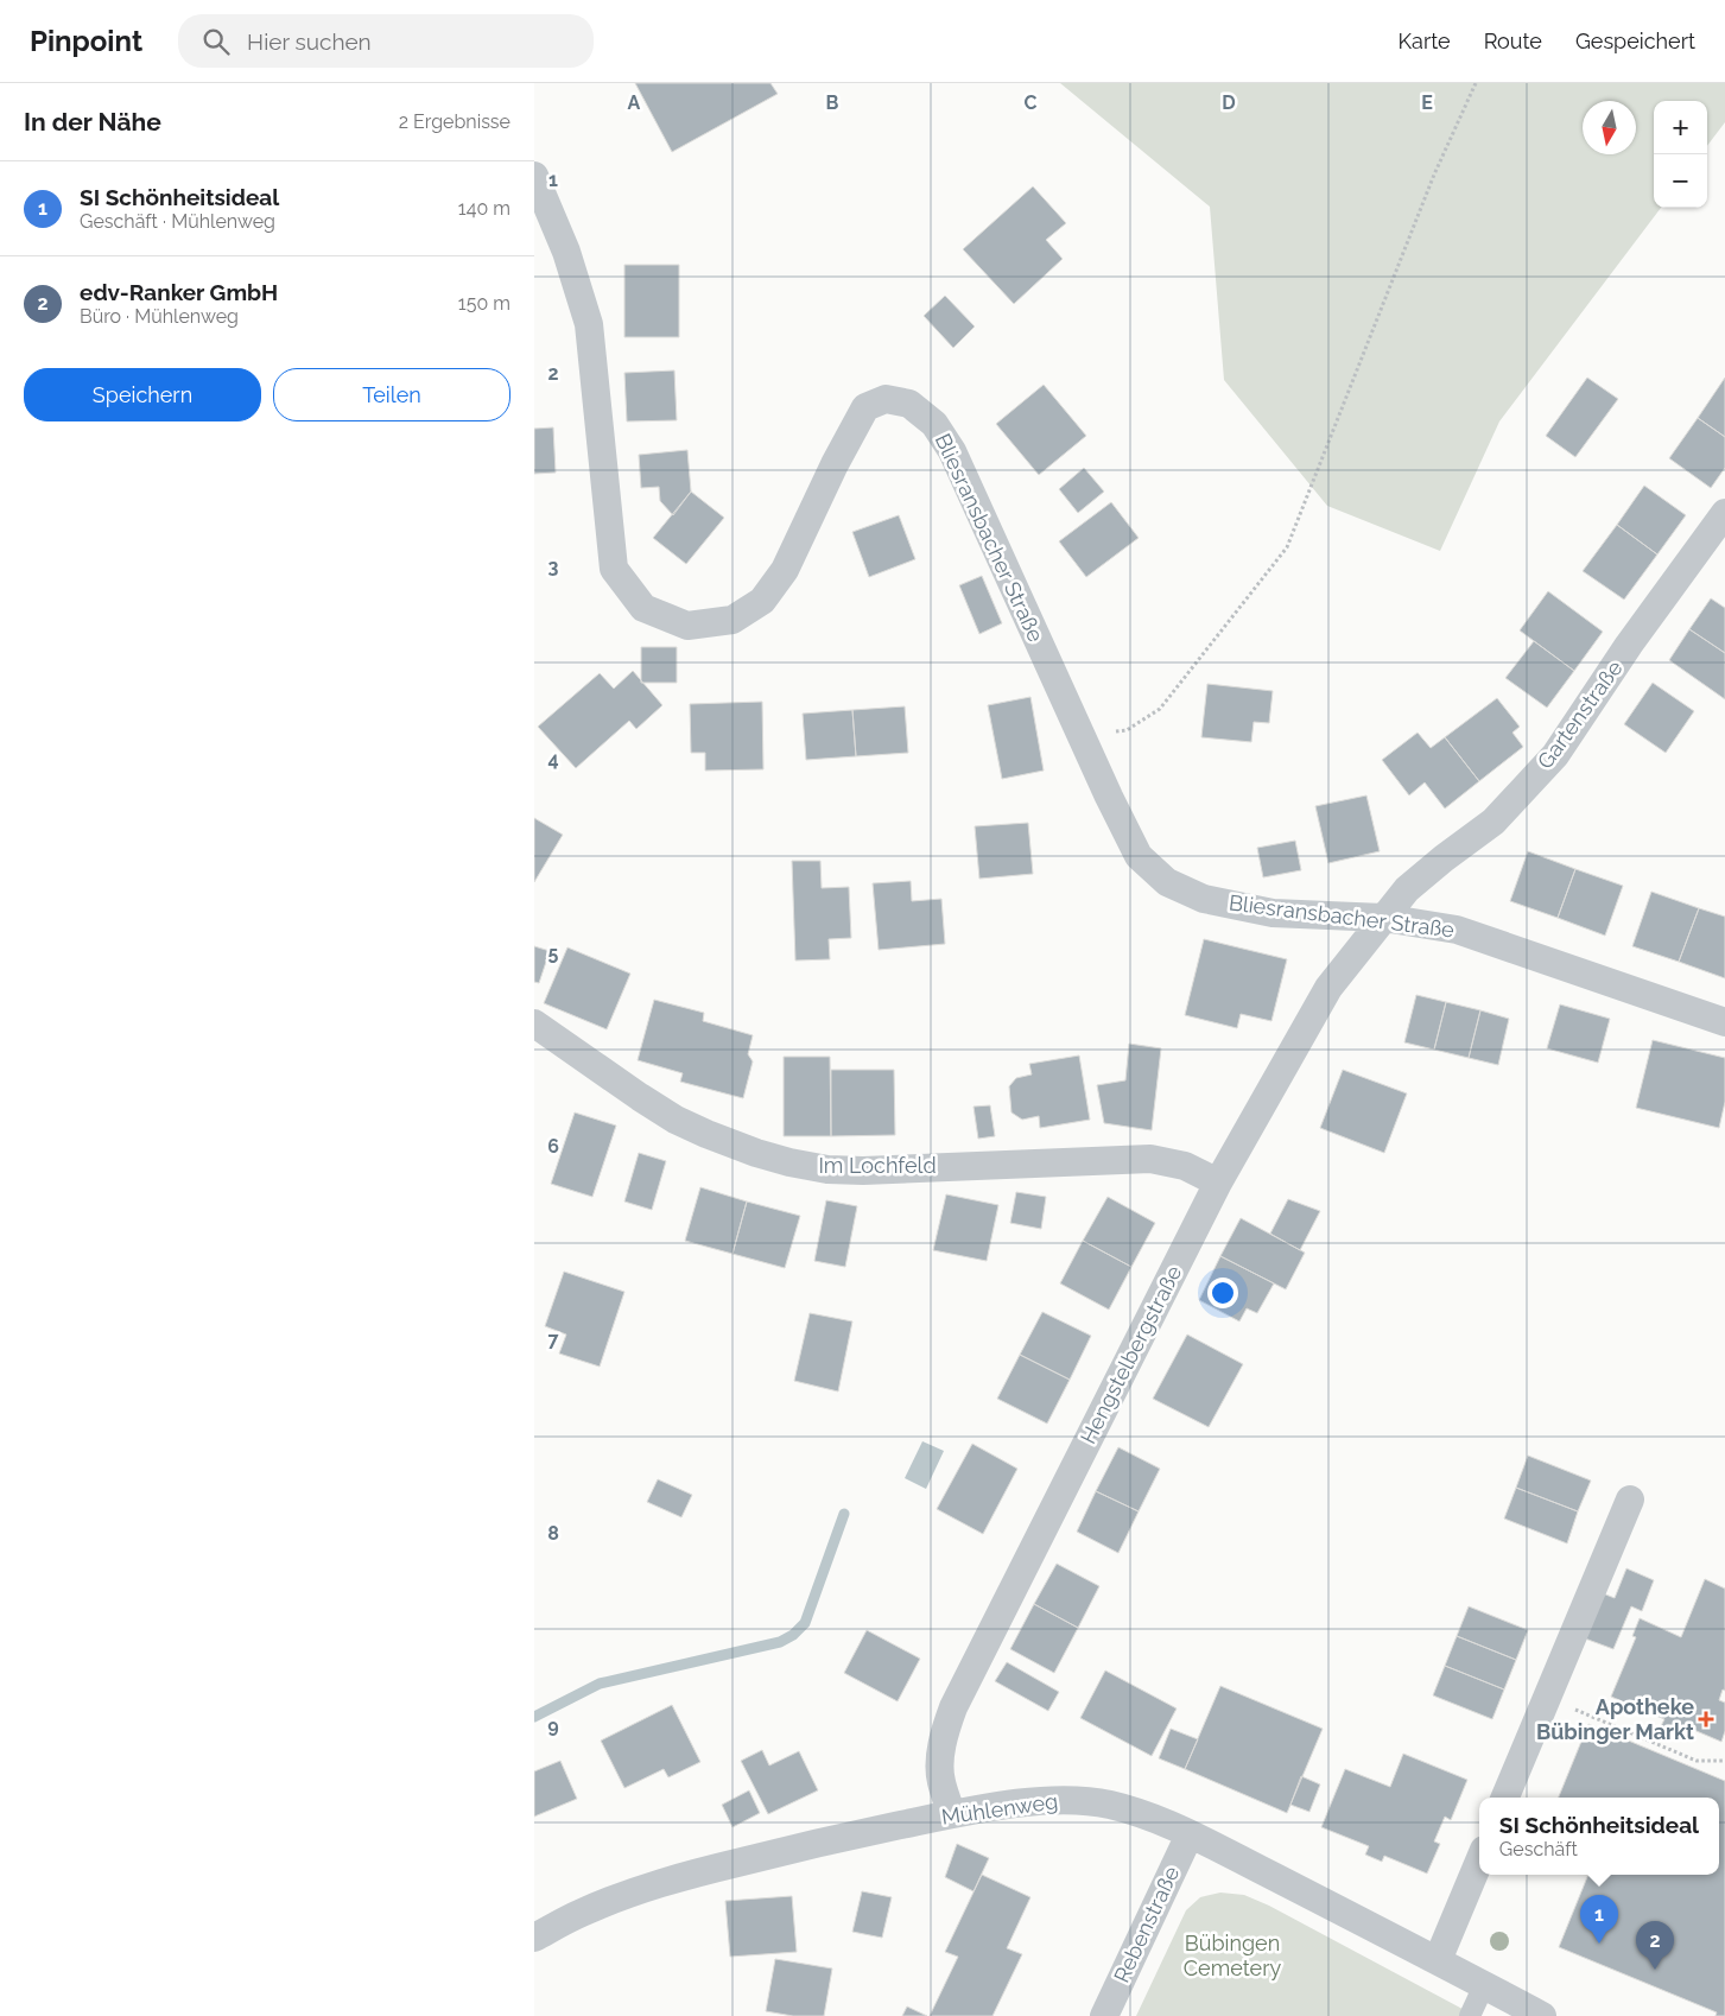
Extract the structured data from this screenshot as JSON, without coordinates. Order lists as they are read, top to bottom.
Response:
{
  "streets": {
    "street": [
      "Bliesransbacher Straße",
      "Gartenstraße",
      "Im Lochfeld",
      "Hengstelbergstraße",
      "Mühlenweg",
      "Rebenstraße"
    ]
  },
  "crossings": [
    ["Bliesransbacher Straße", "Gartenstraße"],
    ["Bliesransbacher Straße", "Hengstelbergstraße"],
    ["Gartenstraße", "Hengstelbergstraße"],
    ["Im Lochfeld", "Hengstelbergstraße"],
    ["Hengstelbergstraße", "Mühlenweg"],
    ["Mühlenweg", "Rebenstraße"]
  ],
  "parks": ["Bübingen Cemetery"],
  "places": {
    "health": ["Apotheke Bübinger Markt"]
  },
  "north": "bottom",
  "page": {
    "header": "Pinpoint",
    "search": "Hier suchen",
    "nav": ["Karte", "Route", "Gespeichert"],
    "heading": ["In der Nähe", "2 Ergebnisse"],
    "map_buttons": ["+", "−"],
    "list": [
      {
        "mark": "1",
        "name": "SI Schönheitsideal",
        "note": "Geschäft · Mühlenweg",
        "value": "140 m"
      },
      {
        "mark": "2",
        "name": "edv-Ranker GmbH",
        "note": "Büro · Mühlenweg",
        "value": "150 m"
      }
    ],
    "buttons": ["Speichern", "Teilen"],
    "popup": ["SI Schönheitsideal", "Geschäft"],
    "pins": ["1", "2"]
  },
  "grid": {
    "columns": [
      "A",
      "B",
      "C",
      "D",
      "E"
    ],
    "rows": [
      "1",
      "2",
      "3",
      "4",
      "5",
      "6",
      "7",
      "8",
      "9"
    ]
  }
}
